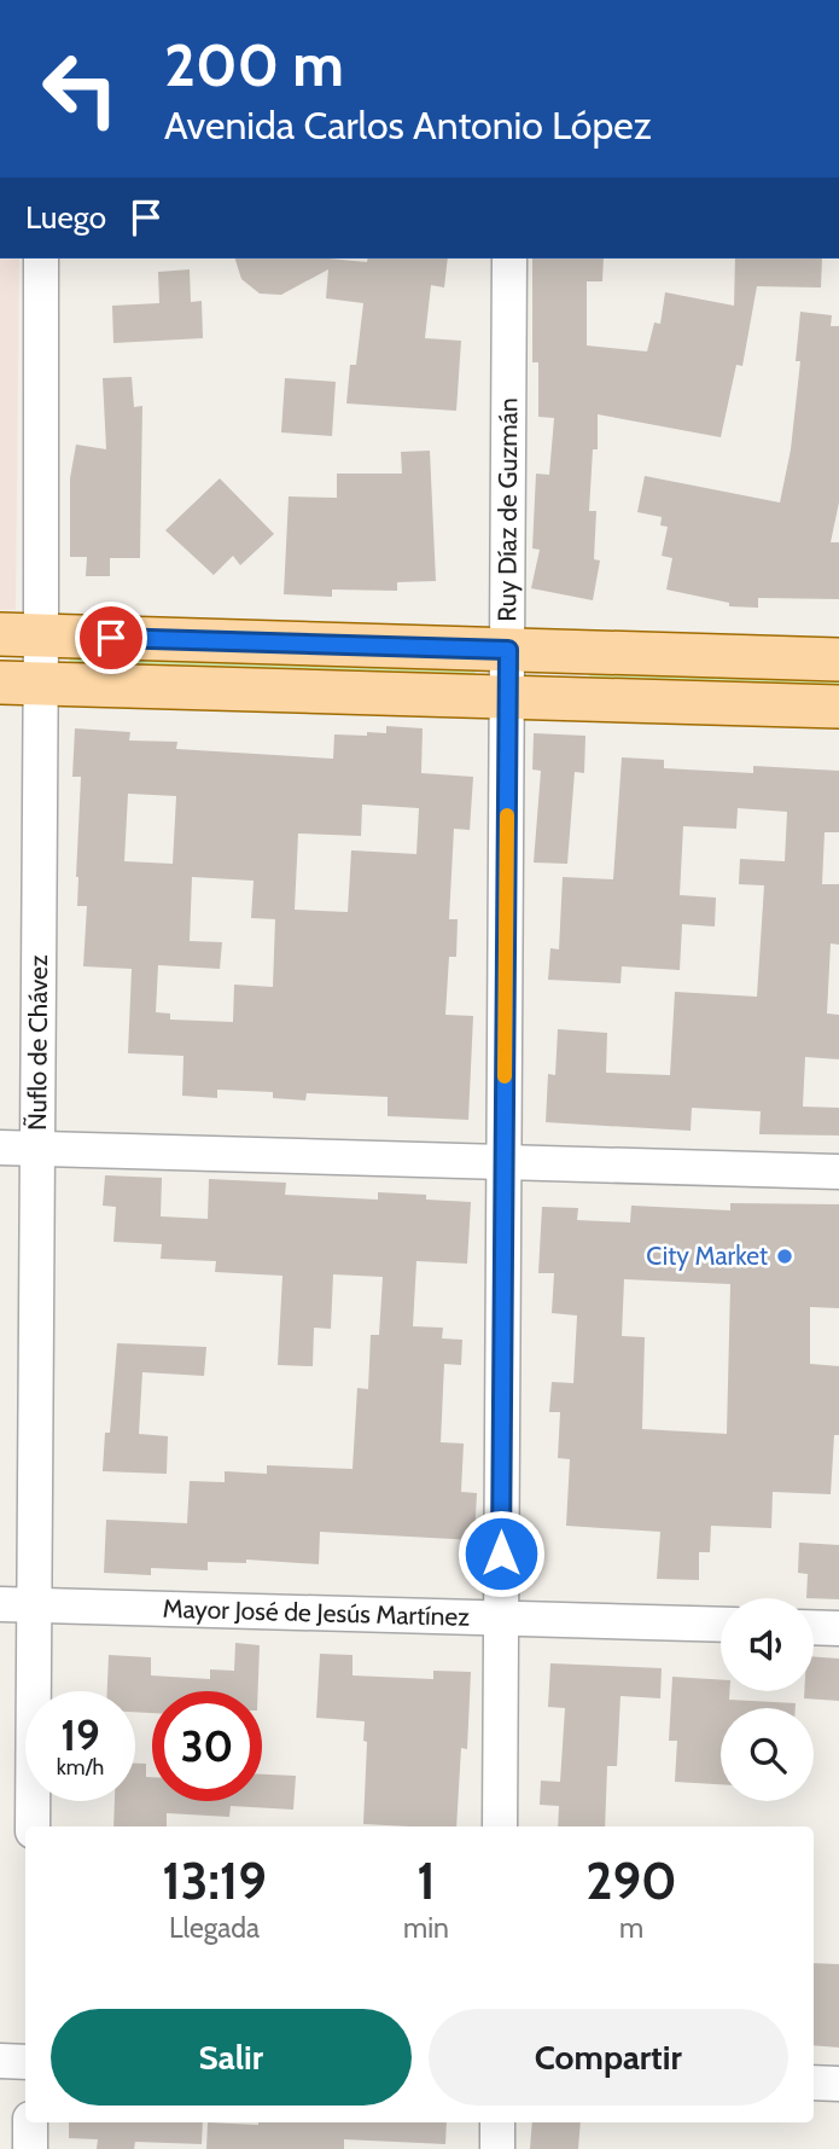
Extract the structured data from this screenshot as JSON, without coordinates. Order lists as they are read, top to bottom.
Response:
{
  "streets": {
    "street": ["Ruy Díaz de Guzmán", "Ñuflo de Chávez", "Mayor José de Jesús Martínez"]
  },
  "crossings": [
    ["Ruy Díaz de Guzmán", "Mayor José de Jesús Martínez"],
    ["Ñuflo de Chávez", "Mayor José de Jesús Martínez"]
  ],
  "places": ["City Market"],
  "page": {
    "turn": ["200 m", "Avenida Carlos Antonio López"],
    "then": "Luego",
    "speed": "19 km/h",
    "limit": "30",
    "eta": [
      "13:19",
      "Llegada",
      "1",
      "min",
      "290",
      "m"
    ],
    "buttons": ["Salir", "Compartir"]
  }
}
